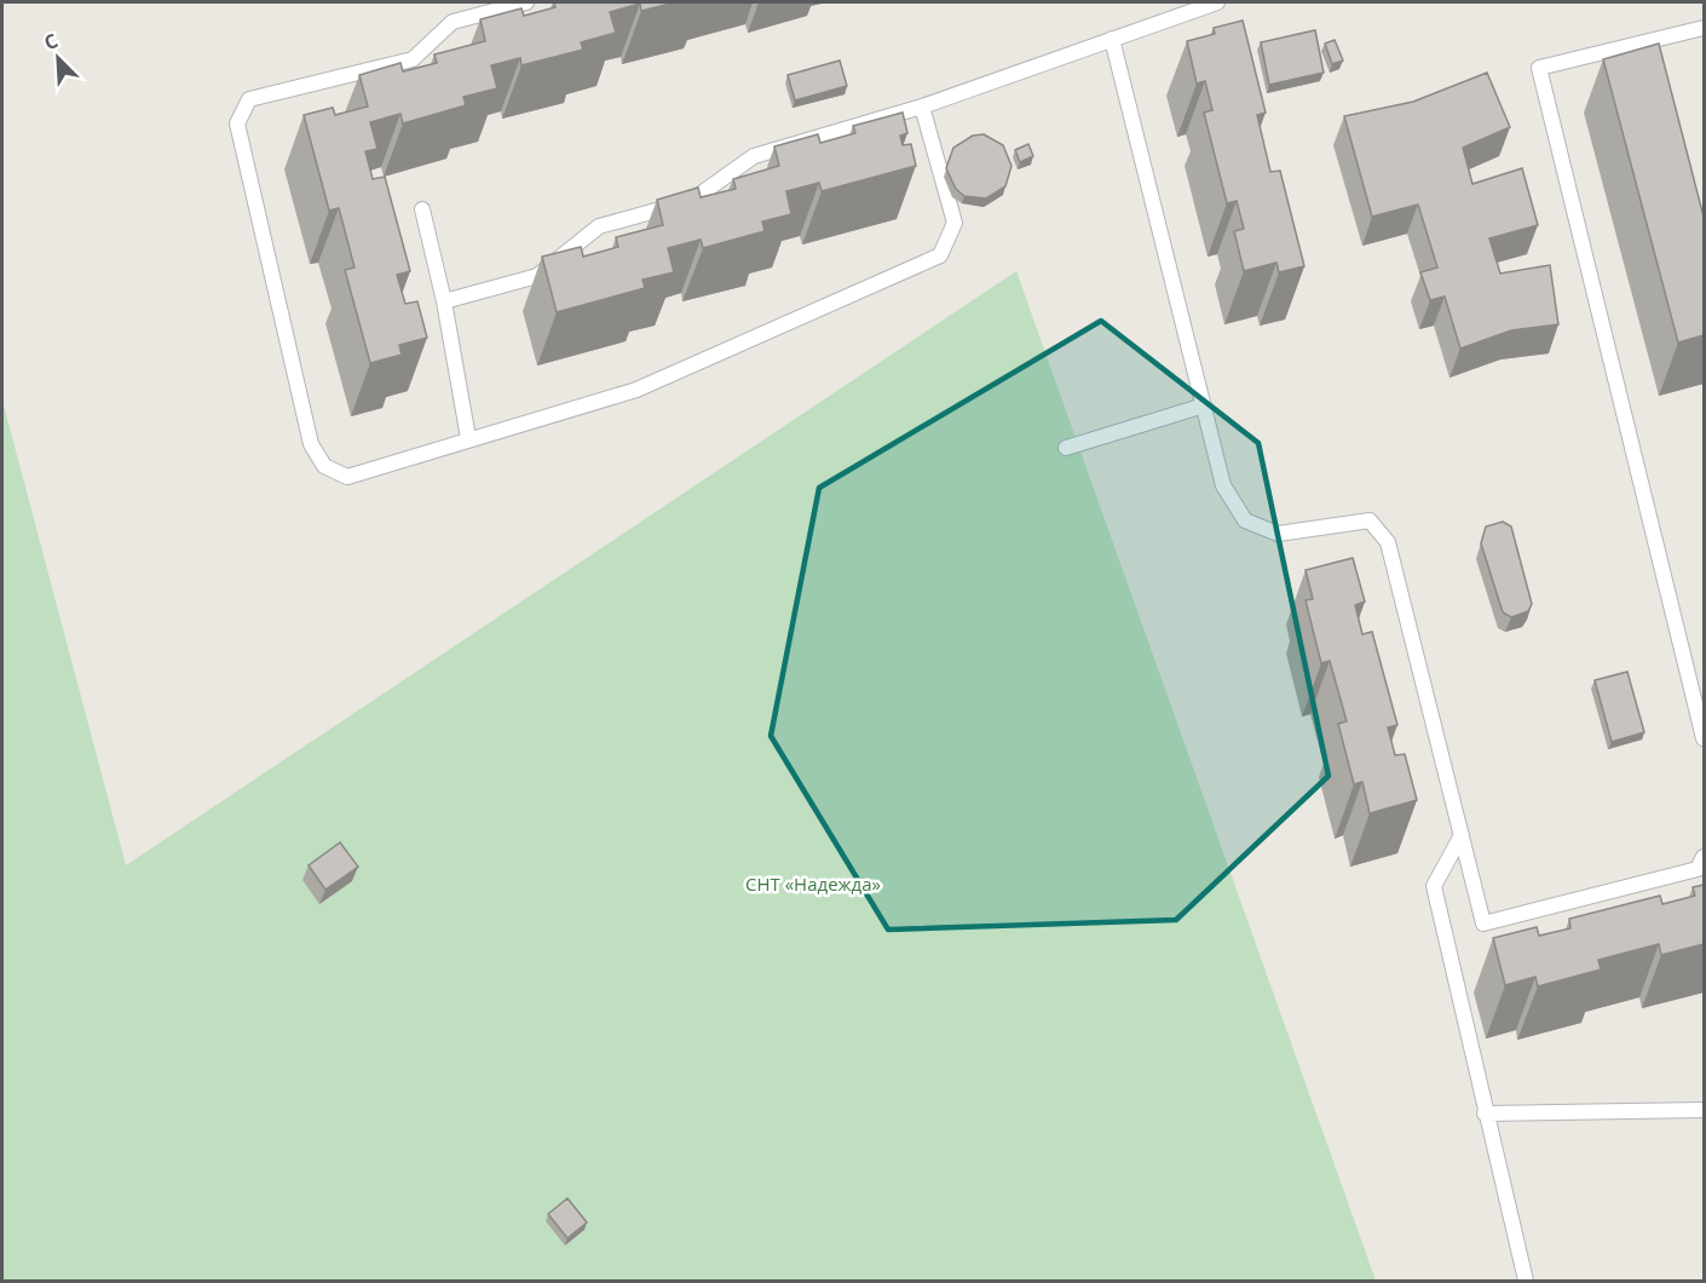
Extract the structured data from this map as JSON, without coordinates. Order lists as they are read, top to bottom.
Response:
{
  "parks": ["СНТ «Надежда»"],
  "north": "top left"
}
